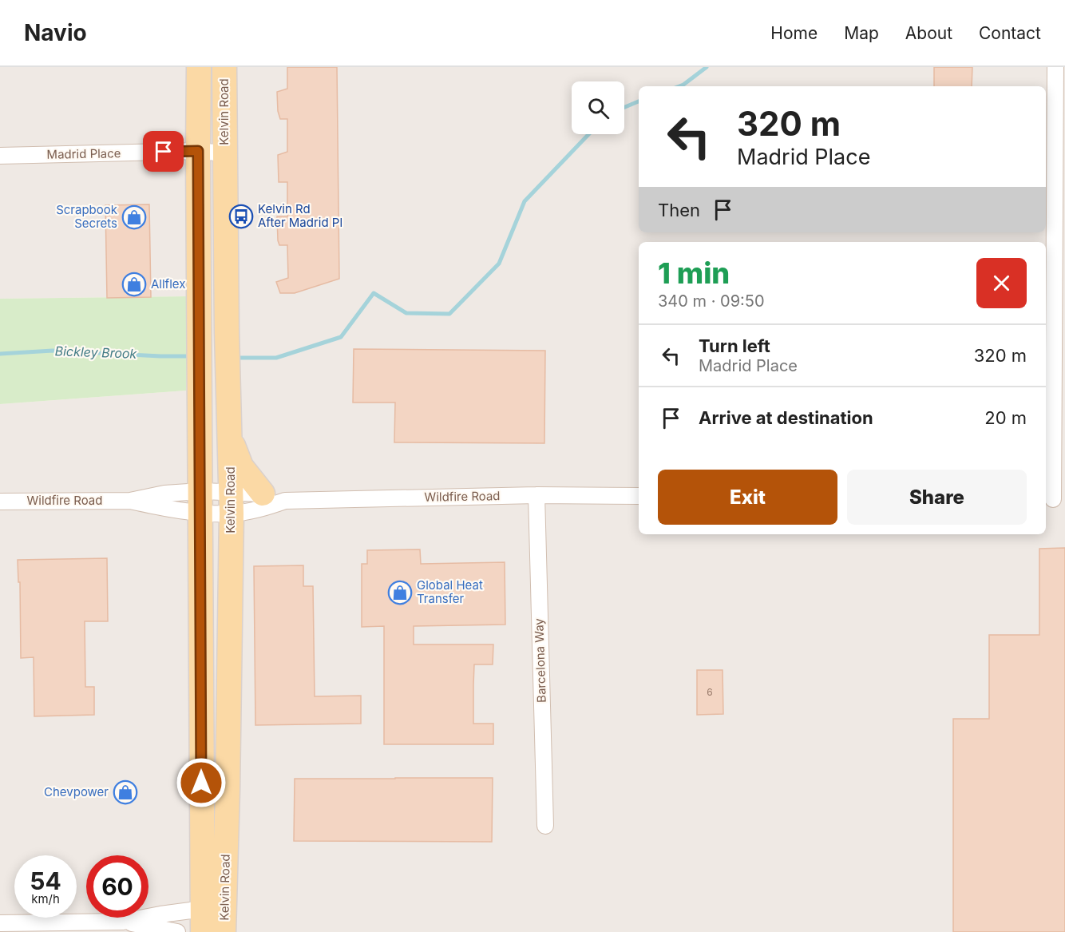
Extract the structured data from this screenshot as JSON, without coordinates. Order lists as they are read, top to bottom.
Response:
{
  "streets": {
    "main road": ["Kelvin Road"],
    "street": ["Madrid Place", "Wildfire Road", "Barcelona Way"]
  },
  "crossings": [
    ["Kelvin Road", "Madrid Place"],
    ["Kelvin Road", "Wildfire Road"],
    ["Wildfire Road", "Barcelona Way"]
  ],
  "water": ["Bickley Brook"],
  "places": {
    "bus stop": ["Kelvin Rd After Madrid Pl"],
    "shop": [
      "Scrapbook Secrets",
      "Allflex",
      "Global Heat Transfer",
      "Chevpower"
    ]
  },
  "house_numbers": ["6"],
  "page": {
    "header": "Navio",
    "nav": [
      "Home",
      "Map",
      "About",
      "Contact"
    ],
    "turn": ["320 m", "Madrid Place"],
    "then": "Then",
    "heading": ["1 min", "340 m · 09:50"],
    "list": [
      {
        "name": "Turn left",
        "note": "Madrid Place",
        "value": "320 m"
      },
      {
        "name": "Arrive at destination",
        "value": "20 m"
      }
    ],
    "buttons": ["Exit", "Share"],
    "speed": "54 km/h",
    "limit": "60"
  }
}
